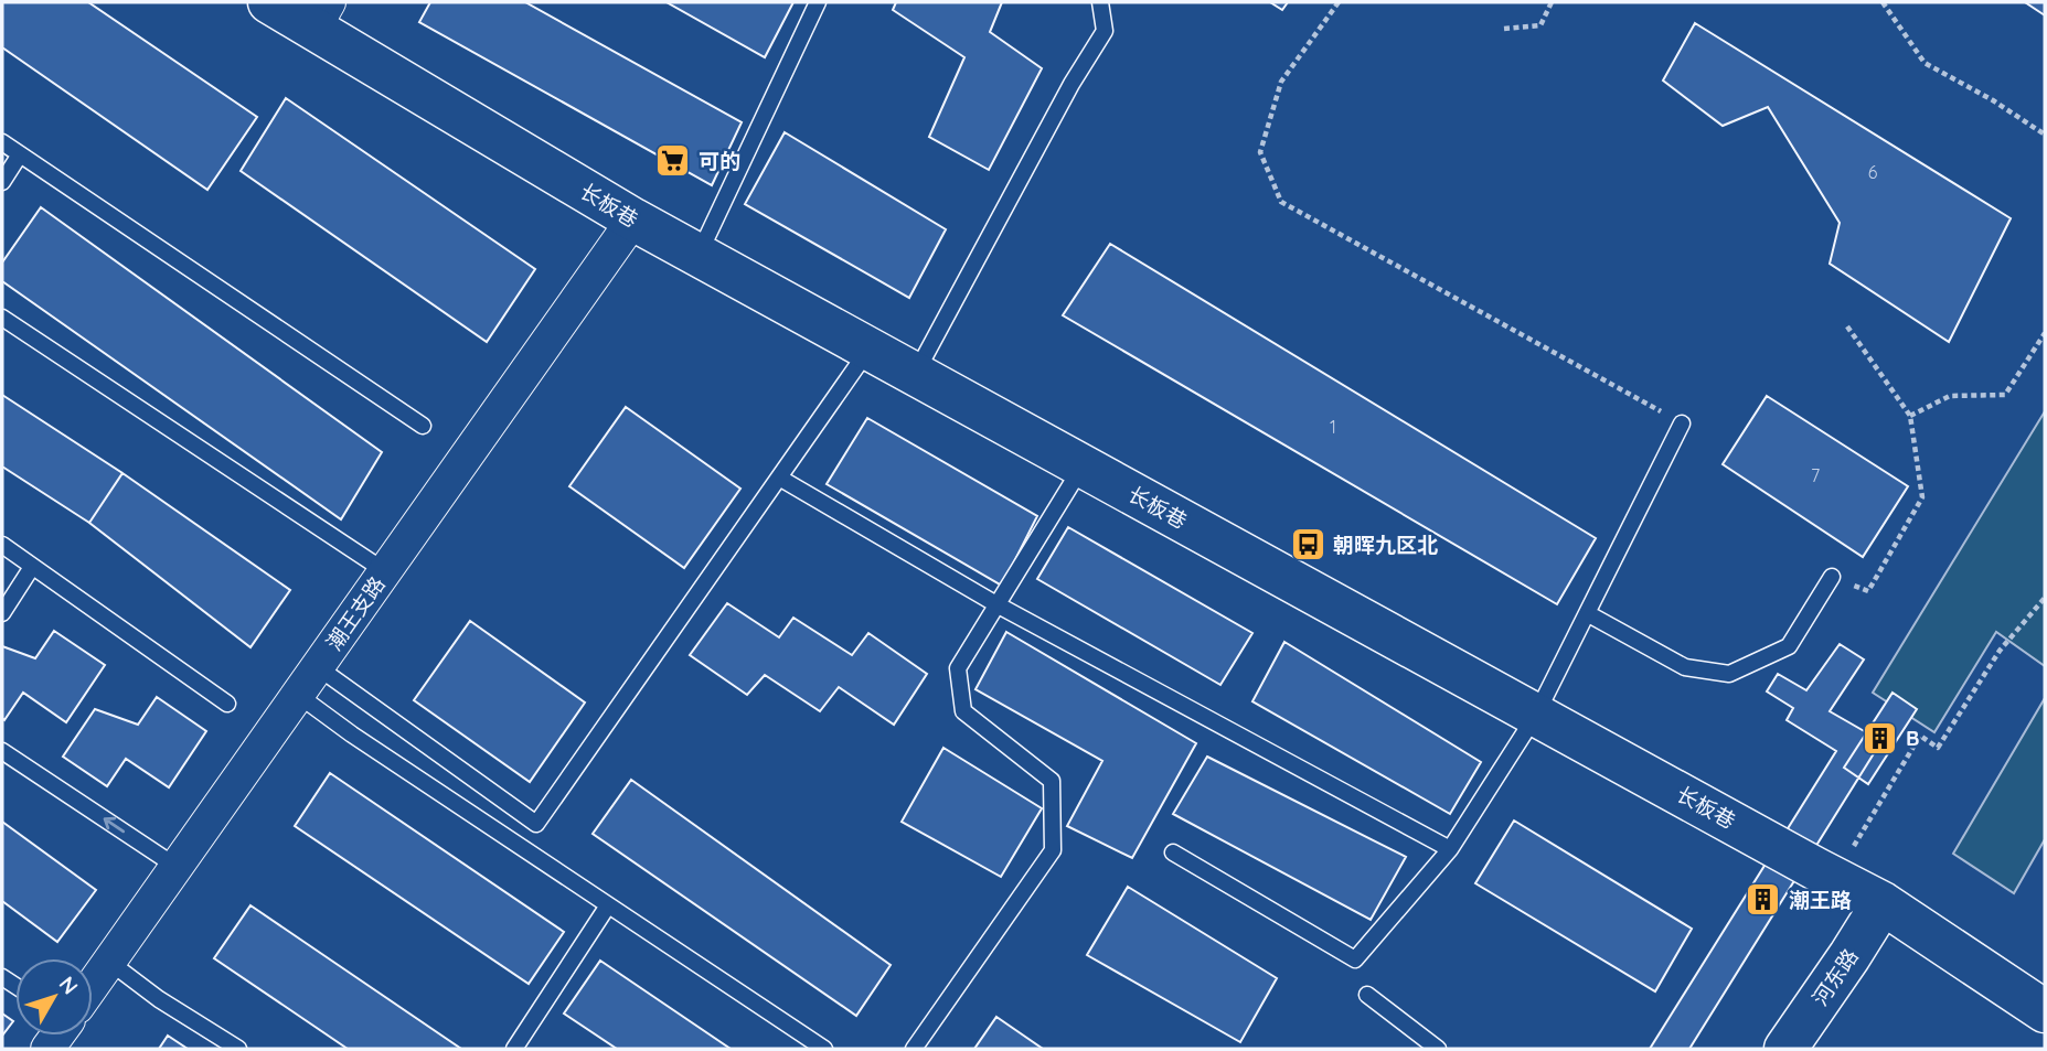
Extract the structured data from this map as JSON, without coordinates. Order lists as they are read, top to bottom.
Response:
{
  "streets": {
    "street": ["长板巷", "潮王支路", "河东路"]
  },
  "crossings": [
    ["长板巷", "潮王支路"],
    ["长板巷", "河东路"]
  ],
  "places": {
    "supermarket": ["可的"],
    "bus stop": ["朝晖九区北"],
    "building": ["B", "潮王路"]
  },
  "house_numbers": ["6", "1", "7"],
  "north": "top right"
}
